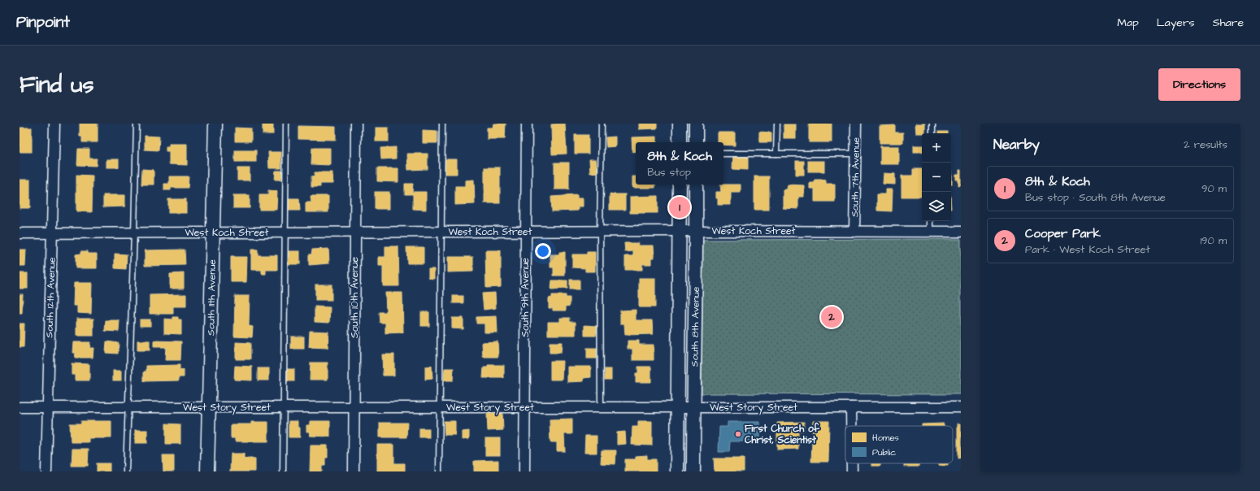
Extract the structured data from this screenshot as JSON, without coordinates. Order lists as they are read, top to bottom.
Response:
{
  "streets": {
    "street": [
      "South 7th Avenue",
      "West Koch Street",
      "South 12th Avenue",
      "South 11th Avenue",
      "South 10th Avenue",
      "South 9th Avenue",
      "South 8th Avenue",
      "West Story Street"
    ]
  },
  "crossings": [
    ["South 7th Avenue", "West Koch Street"],
    ["West Koch Street", "South 12th Avenue"],
    ["West Koch Street", "South 11th Avenue"],
    ["West Koch Street", "South 10th Avenue"],
    ["West Koch Street", "South 9th Avenue"],
    ["West Koch Street", "South 8th Avenue"],
    ["South 12th Avenue", "West Story Street"],
    ["South 11th Avenue", "West Story Street"],
    ["South 10th Avenue", "West Story Street"],
    ["South 9th Avenue", "West Story Street"],
    ["South 8th Avenue", "West Story Street"]
  ],
  "places": ["First Church of Christ, Scientist"],
  "legend": ["Homes", "Public"],
  "page": {
    "header": "Pinpoint",
    "nav": ["Map", "Layers", "Share"],
    "buttons": "Directions",
    "title": "Find us",
    "heading": ["Nearby", "2 results"],
    "map_buttons": ["+", "−"],
    "popup": ["8th & Koch", "Bus stop"],
    "list": [
      {
        "mark": "1",
        "name": "8th & Koch",
        "note": "Bus stop · South 8th Avenue",
        "value": "90 m"
      },
      {
        "mark": "2",
        "name": "Cooper Park",
        "note": "Park · West Koch Street",
        "value": "190 m"
      }
    ],
    "pins": ["1", "2"]
  }
}
